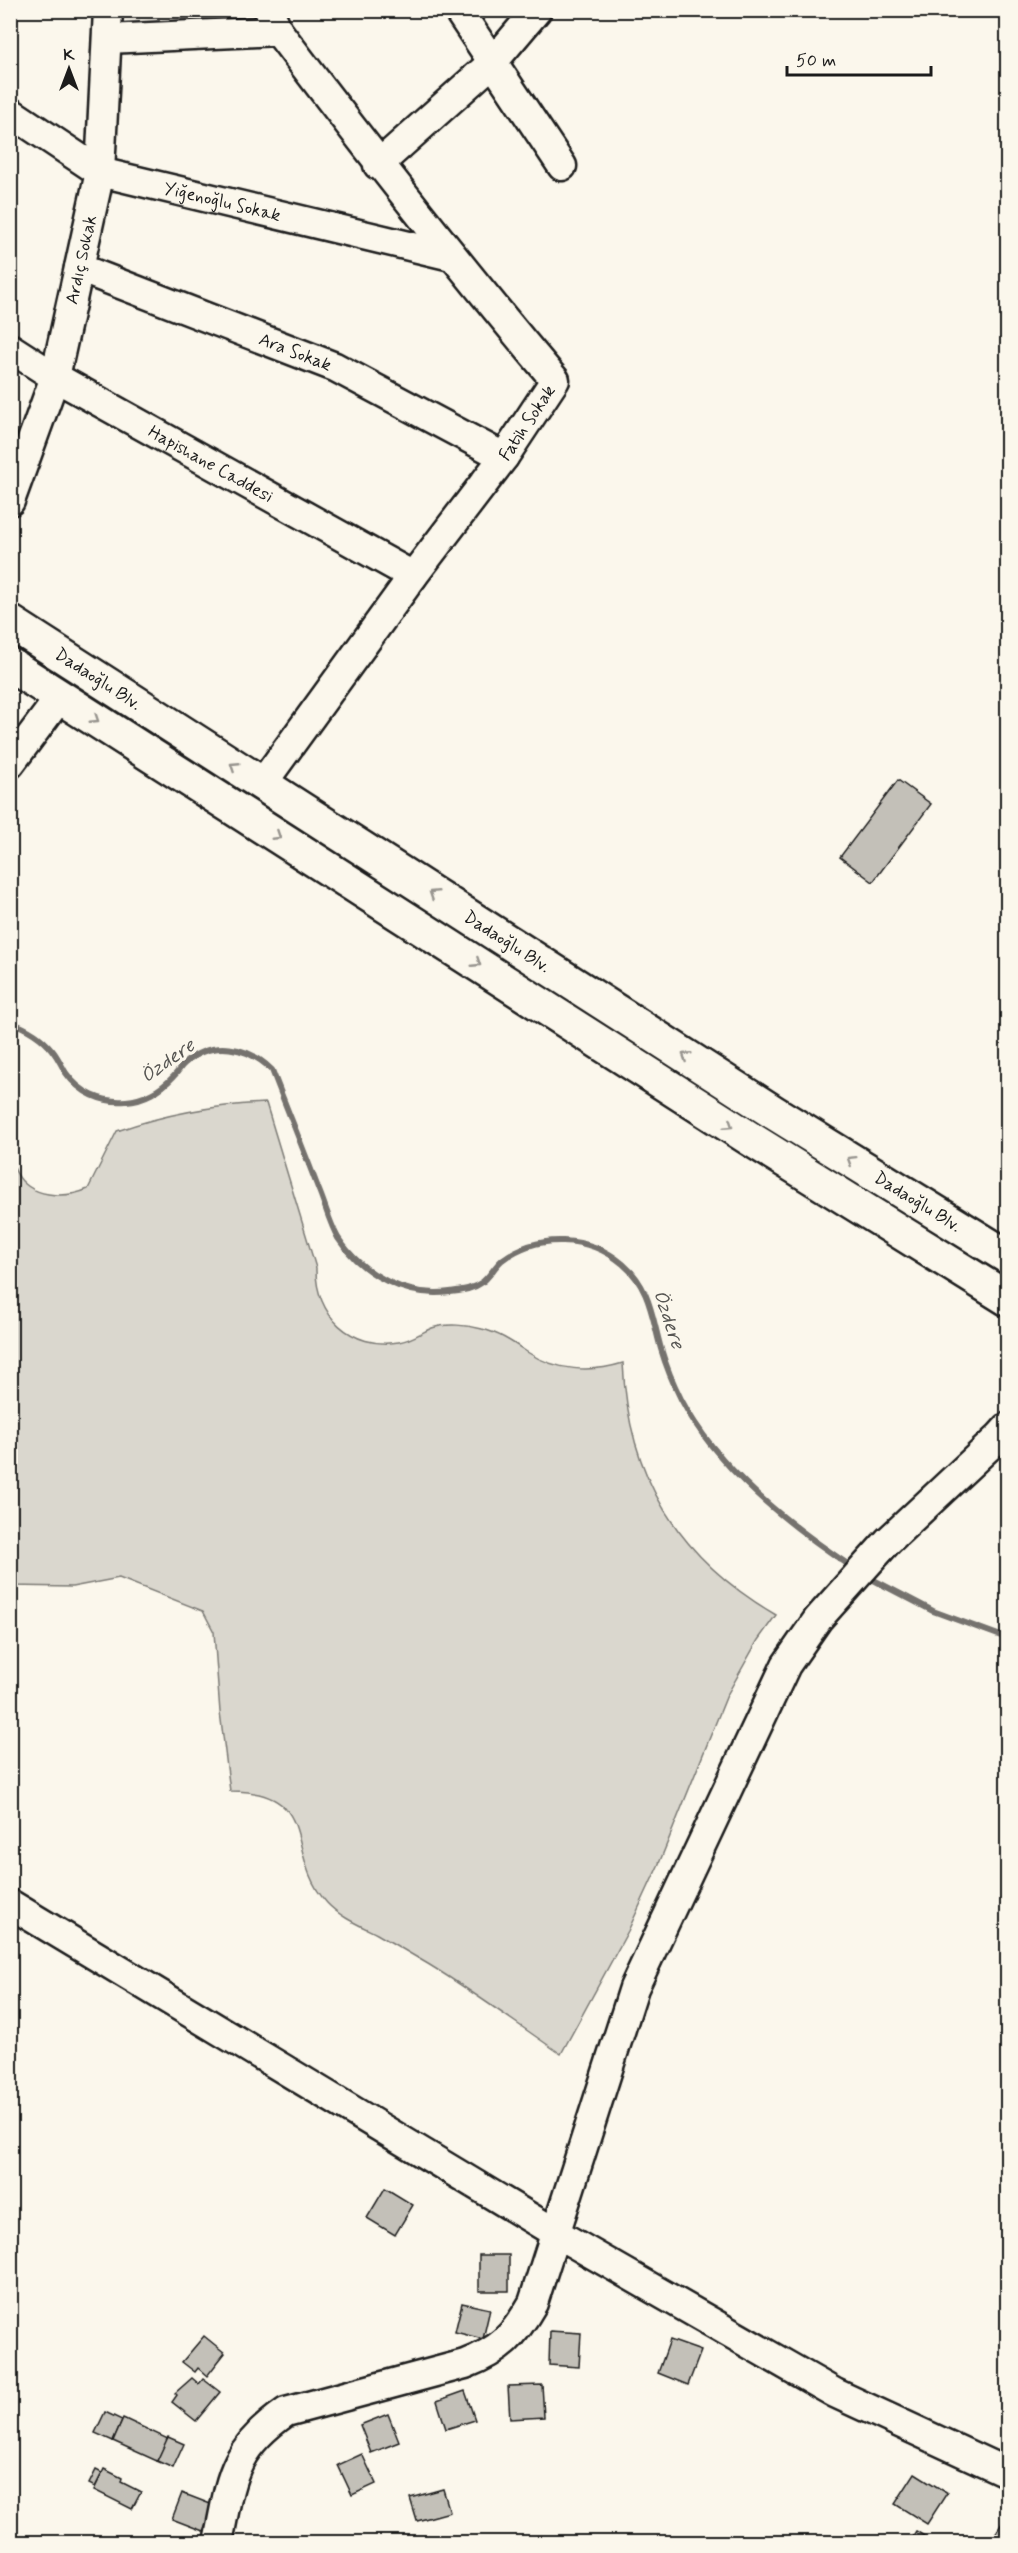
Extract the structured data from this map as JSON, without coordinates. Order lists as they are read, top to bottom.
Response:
{
  "streets": {
    "highway": ["Dadaoğlu Blv."],
    "street": [
      "Yiğenoğlu Sokak",
      "Ardıç Sokak",
      "Ara Sokak",
      "Fatih Sokak",
      "Hapishane Caddesi"
    ]
  },
  "crossings": [
    ["Yiğenoğlu Sokak", "Ardıç Sokak"],
    ["Yiğenoğlu Sokak", "Fatih Sokak"],
    ["Ardıç Sokak", "Ara Sokak"],
    ["Ardıç Sokak", "Hapishane Caddesi"],
    ["Ara Sokak", "Fatih Sokak"],
    ["Fatih Sokak", "Hapishane Caddesi"],
    ["Fatih Sokak", "Dadaoğlu Blv."]
  ],
  "water": ["Özdere"],
  "scale_bar": "50 m",
  "north": "top"
}
